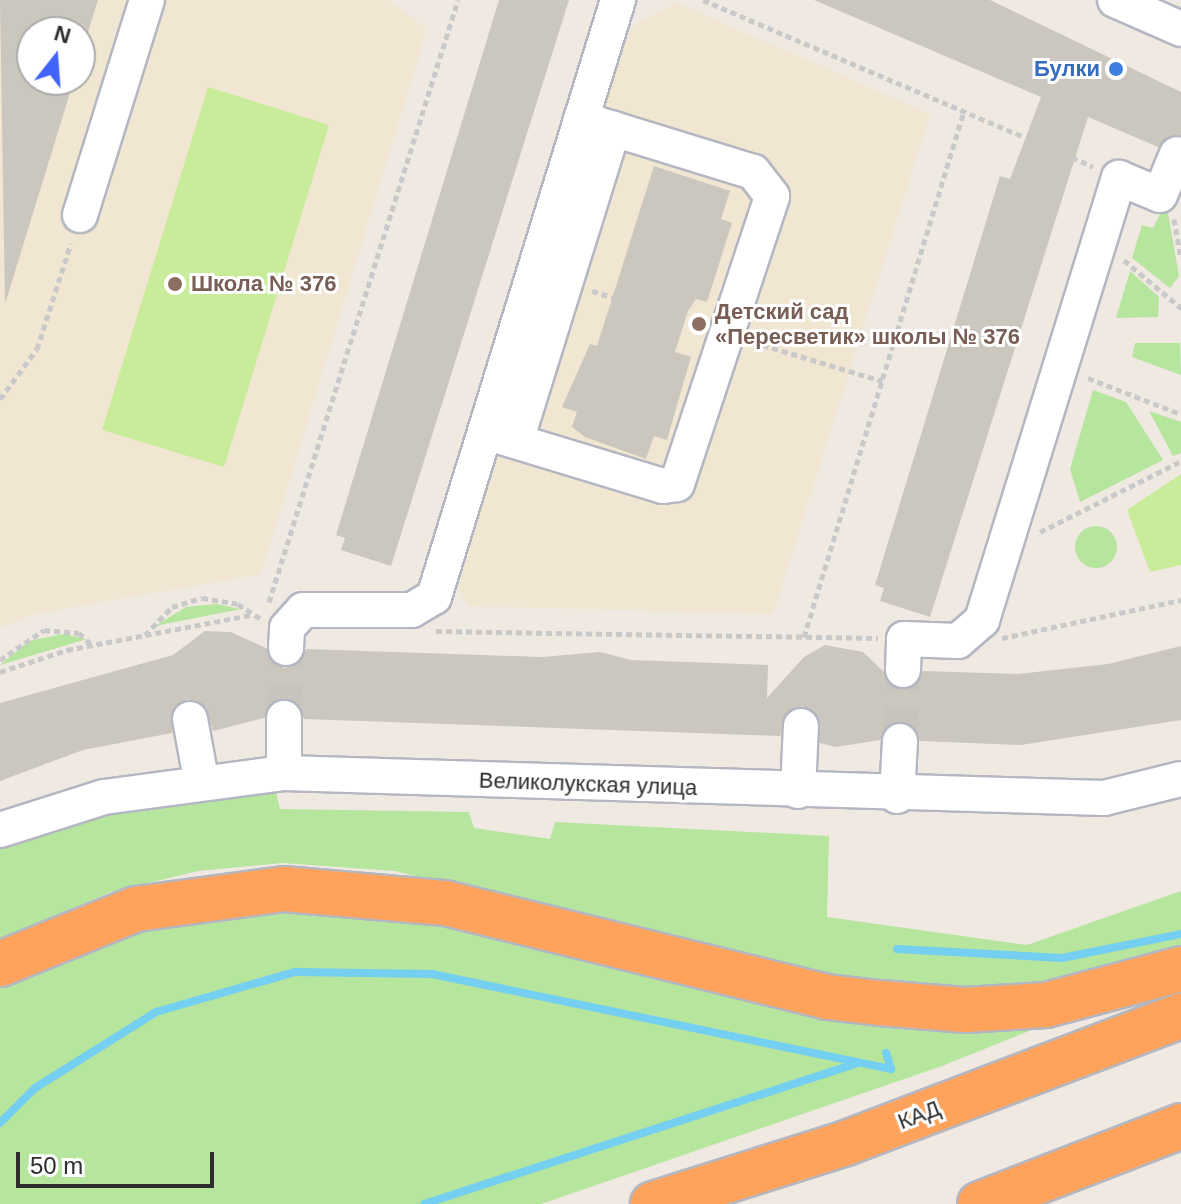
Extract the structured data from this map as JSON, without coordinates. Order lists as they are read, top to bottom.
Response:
{
  "streets": {
    "highway": ["КАД"],
    "street": ["Великолукская улица"]
  },
  "places": ["Булки", "Школа № 376", "Детский сад «Пересветик» школы № 376"],
  "scale_bar": "50 m",
  "north": "top"
}
